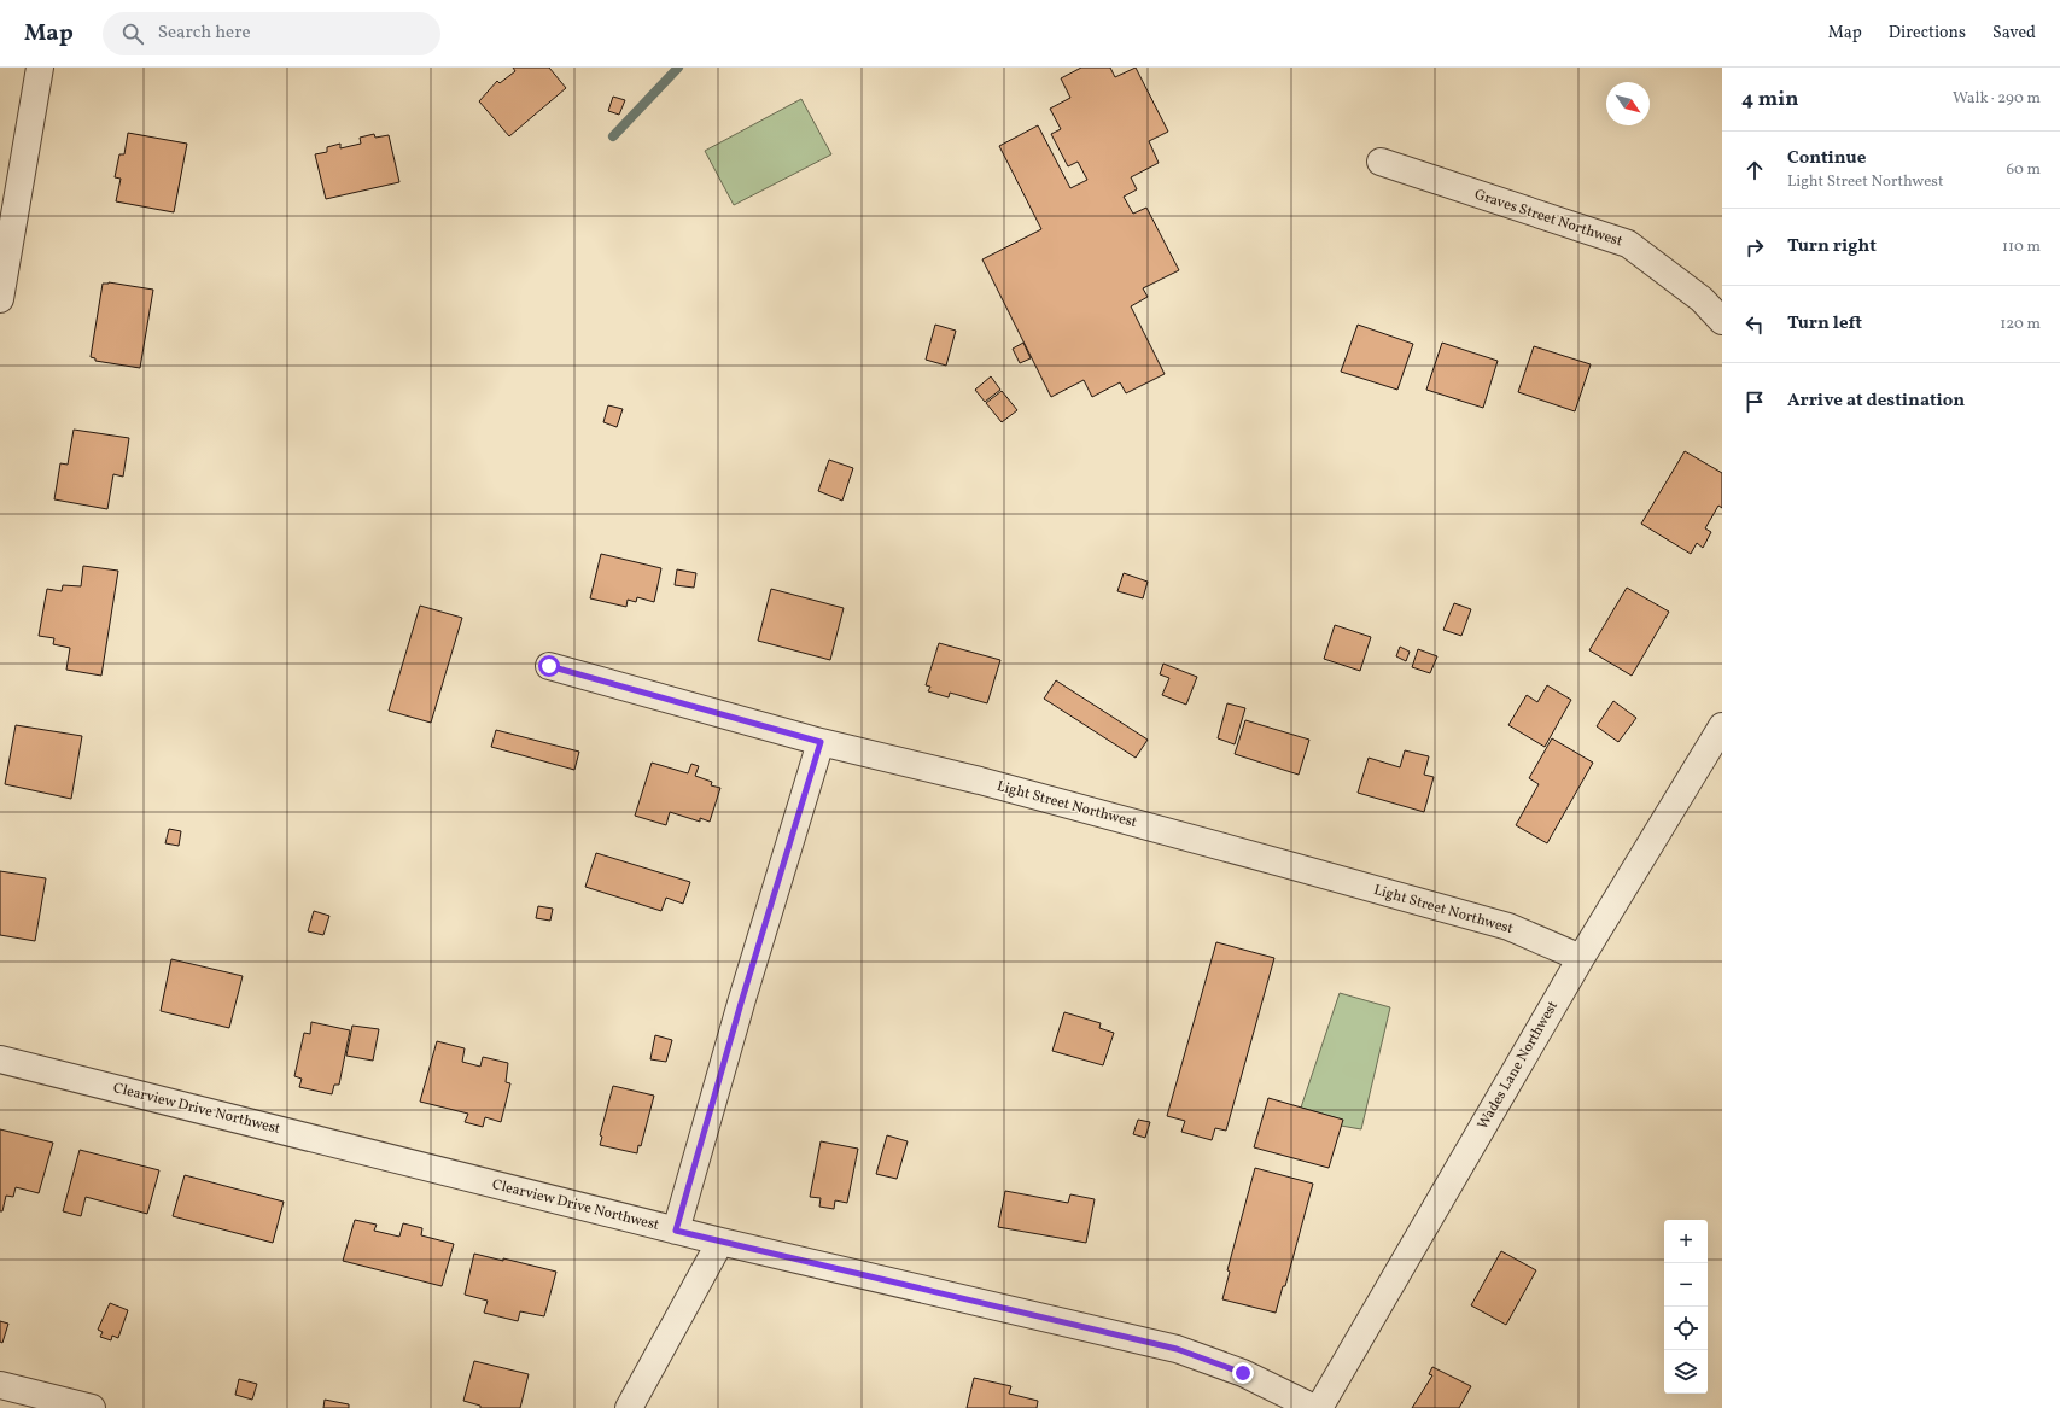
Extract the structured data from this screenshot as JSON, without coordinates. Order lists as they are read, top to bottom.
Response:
{
  "streets": {
    "street": [
      "Graves Street Northwest",
      "Light Street Northwest",
      "Wades Lane Northwest",
      "Clearview Drive Northwest"
    ]
  },
  "crossings": [
    ["Light Street Northwest", "Wades Lane Northwest"]
  ],
  "north": "bottom right",
  "page": {
    "header": "Map",
    "search": "Search here",
    "nav": ["Map", "Directions", "Saved"],
    "heading": ["4 min", "Walk · 290 m"],
    "list": [
      ["Continue", "Light Street Northwest", "60 m"],
      ["Turn right", "110 m"],
      ["Turn left", "120 m"],
      "Arrive at destination"
    ],
    "map_buttons": ["+", "−"]
  }
}
